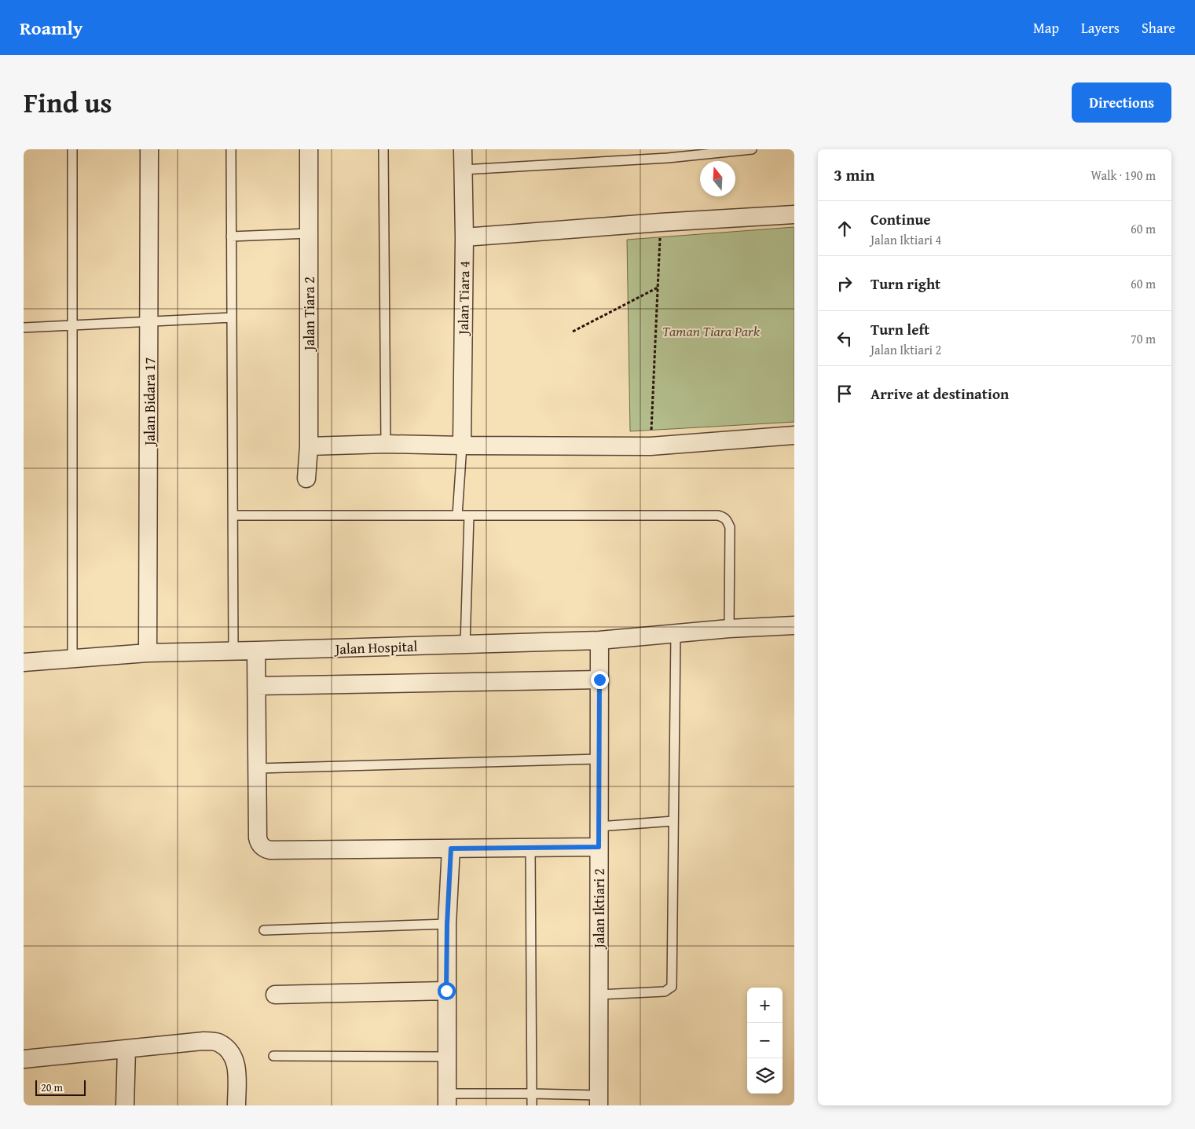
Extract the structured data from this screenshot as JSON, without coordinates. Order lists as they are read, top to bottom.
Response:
{
  "streets": {
    "street": [
      "Jalan Tiara 4",
      "Jalan Tiara 2",
      "Jalan Bidara 17",
      "Jalan Hospital",
      "Jalan Iktiari 2"
    ]
  },
  "crossings": [
    ["Jalan Bidara 17", "Jalan Hospital"],
    ["Jalan Hospital", "Jalan Iktiari 2"]
  ],
  "parks": ["Taman Tiara Park"],
  "scale_bar": "20 m",
  "north": "top",
  "page": {
    "header": "Roamly",
    "nav": ["Map", "Layers", "Share"],
    "title": "Find us",
    "buttons": "Directions",
    "heading": ["3 min", "Walk · 190 m"],
    "list": [
      ["Continue", "Jalan Iktiari 4", "60 m"],
      ["Turn right", "60 m"],
      ["Turn left", "Jalan Iktiari 2", "70 m"],
      "Arrive at destination"
    ],
    "map_buttons": ["+", "−"],
    "scale": "20 m"
  }
}
